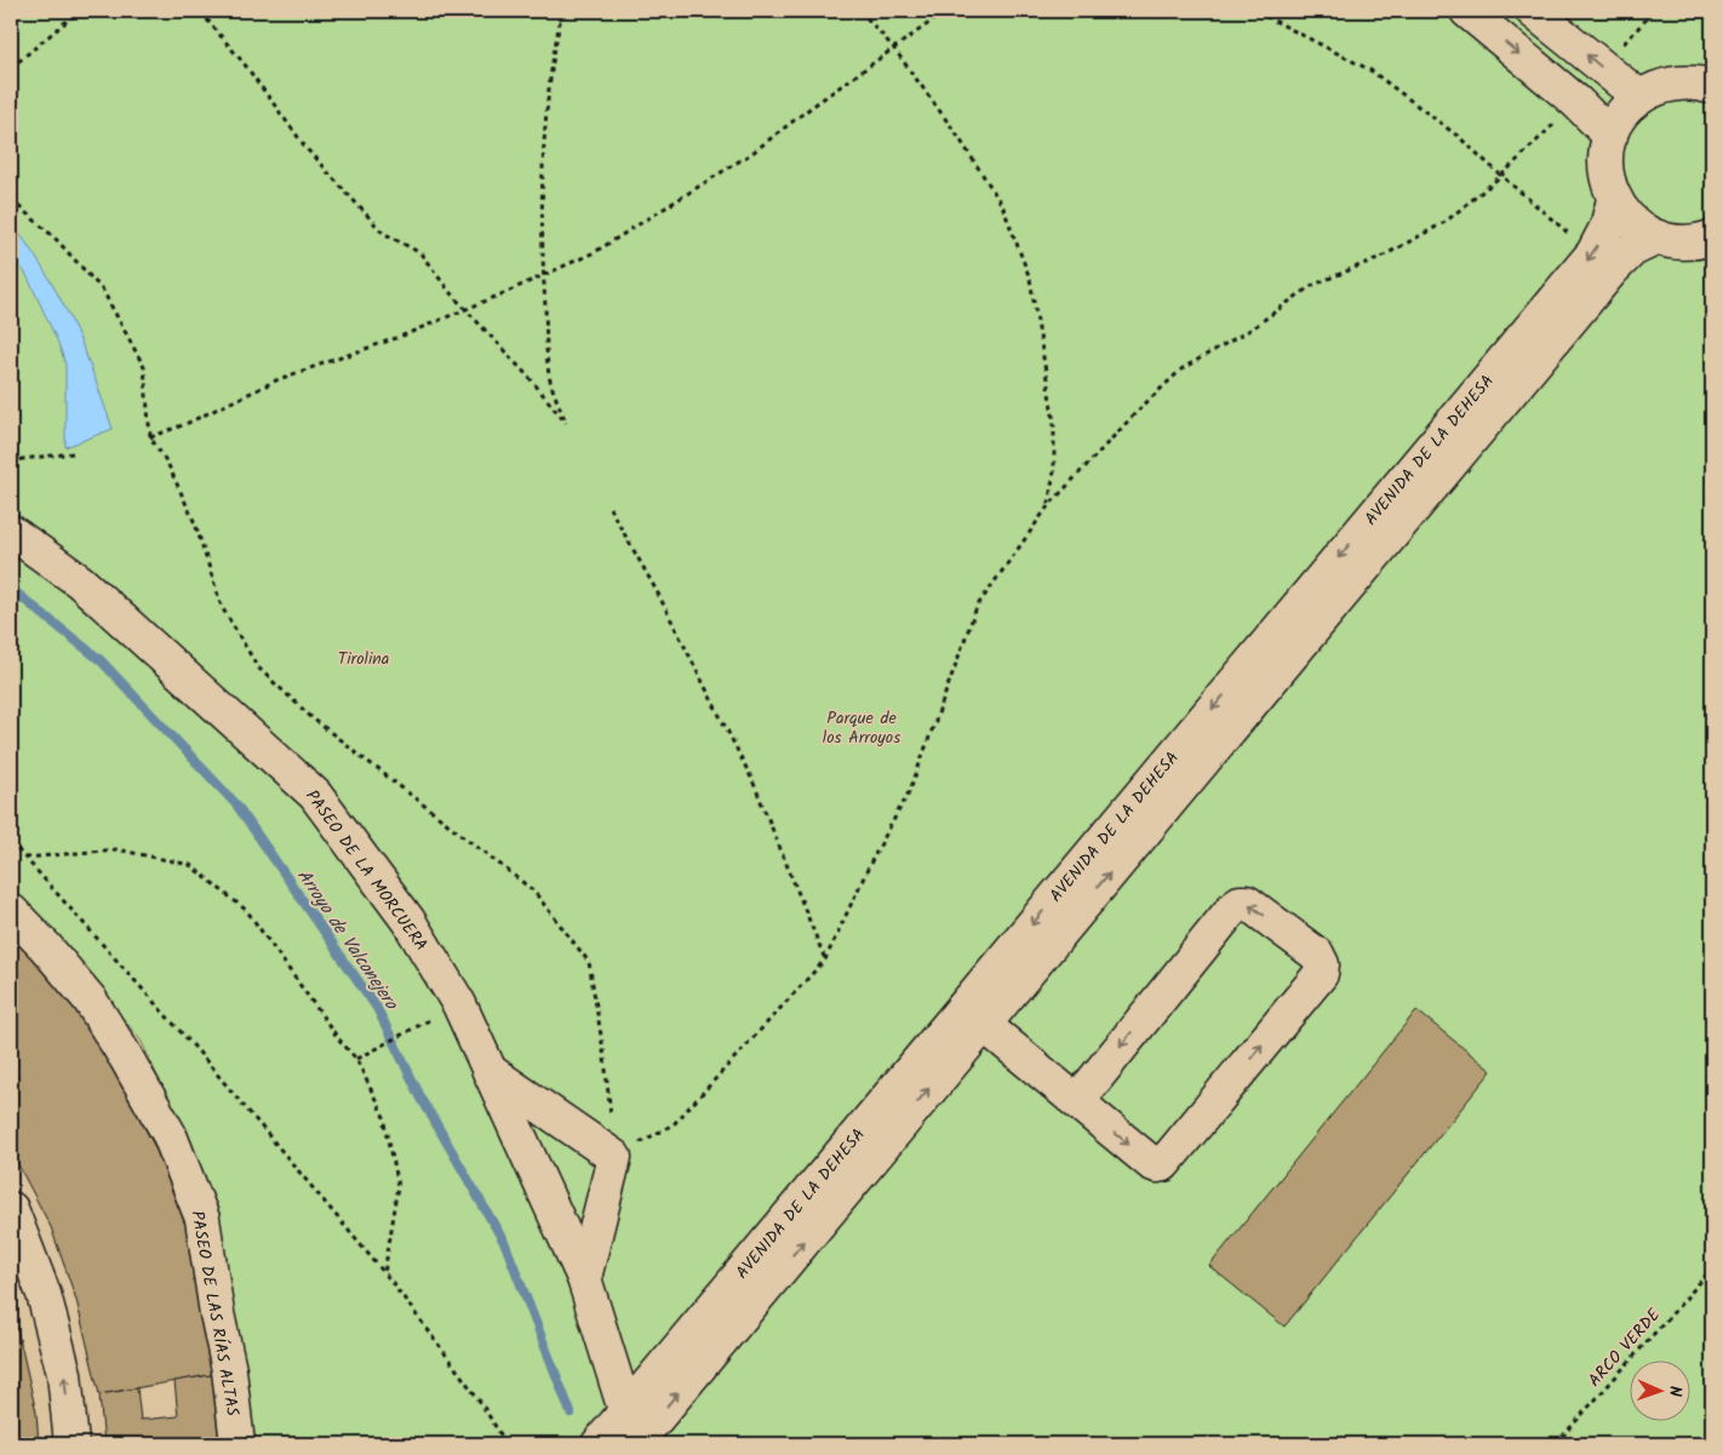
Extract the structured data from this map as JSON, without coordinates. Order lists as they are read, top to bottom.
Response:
{
  "streets": {
    "street": ["AVENIDA DE LA DEHESA", "PASEO DE LA MORCUERA", "PASEO DE LAS RÍAS ALTAS"],
    "path": ["ARCO VERDE"]
  },
  "crossings": [
    ["AVENIDA DE LA DEHESA", "PASEO DE LA MORCUERA"]
  ],
  "water": ["Arroyo de Valconejero"],
  "parks": ["Tirolina", "Parque de los Arroyos"],
  "north": "right"
}
